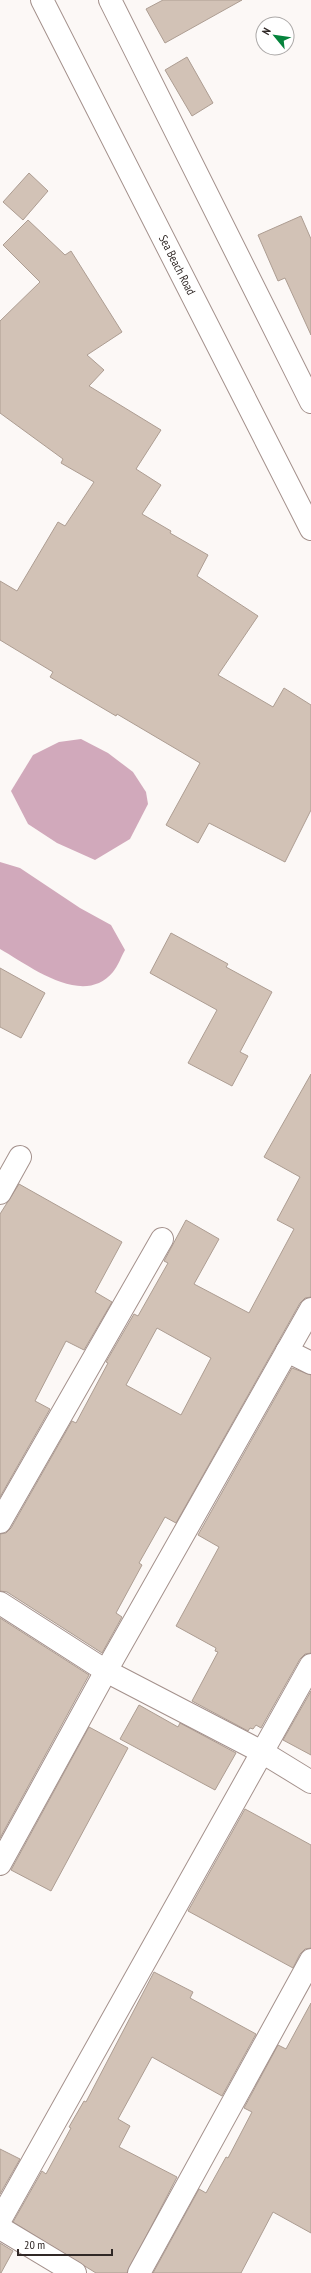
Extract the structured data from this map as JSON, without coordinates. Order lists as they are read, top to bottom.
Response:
{
  "streets": {
    "street": ["Sea Beach Road"]
  },
  "scale_bar": "20 m",
  "north": "top left"
}
